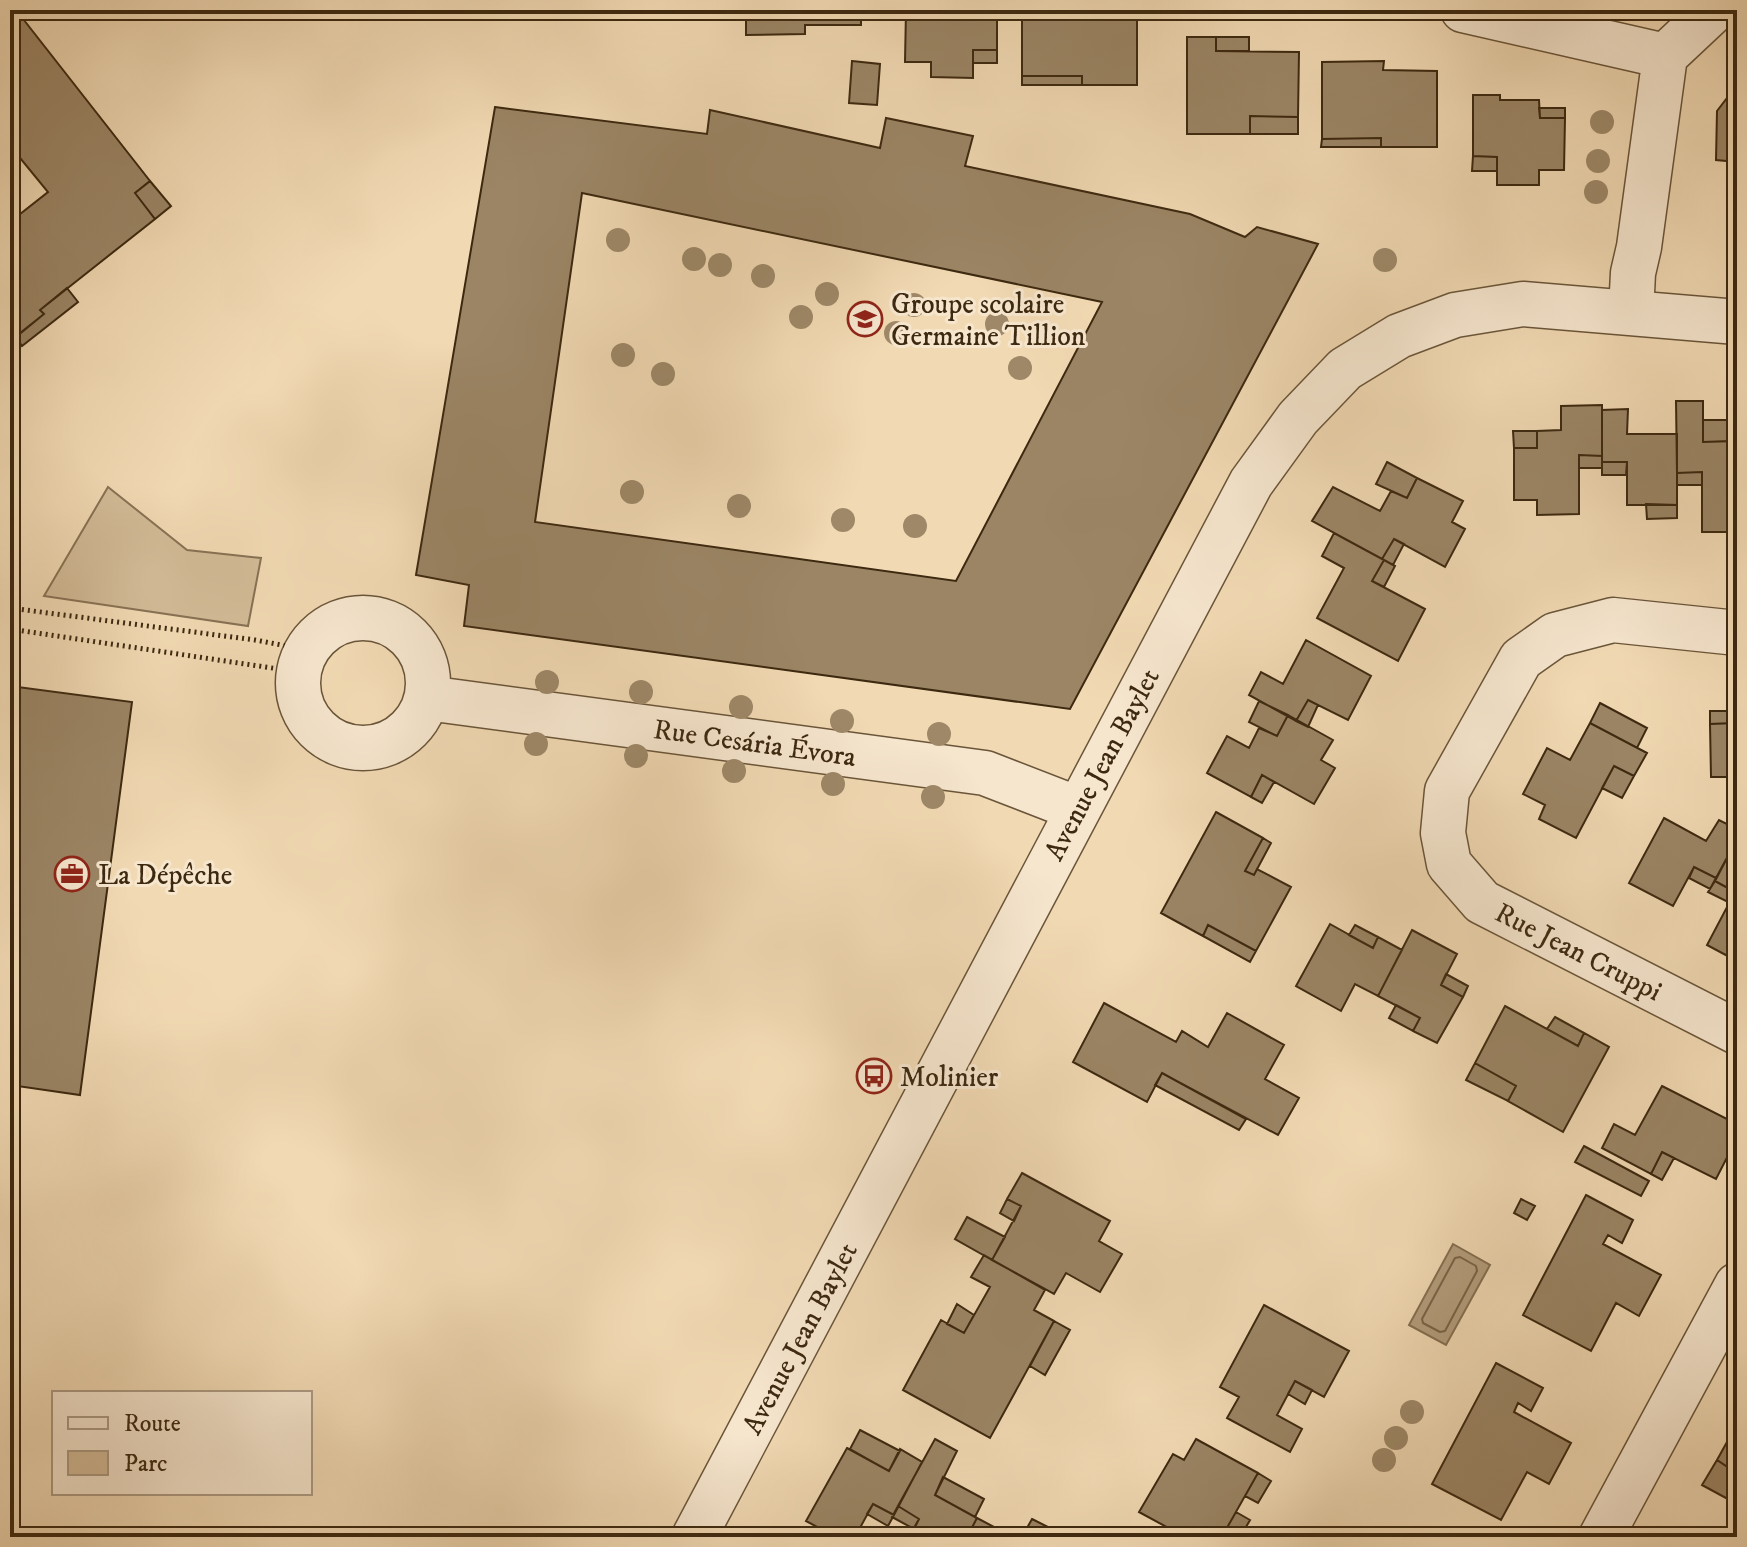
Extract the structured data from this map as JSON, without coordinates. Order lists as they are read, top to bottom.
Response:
{
  "streets": {
    "street": ["Rue Cesária Évora", "Avenue Jean Baylet", "Rue Jean Cruppi"]
  },
  "crossings": [
    ["Rue Cesária Évora", "Avenue Jean Baylet"]
  ],
  "places": {
    "school or university": ["Groupe scolaire Germaine Tillion"],
    "office": ["La Dépêche"],
    "bus stop": ["Molinier"]
  },
  "legend": ["Route", "Parc"]
}
